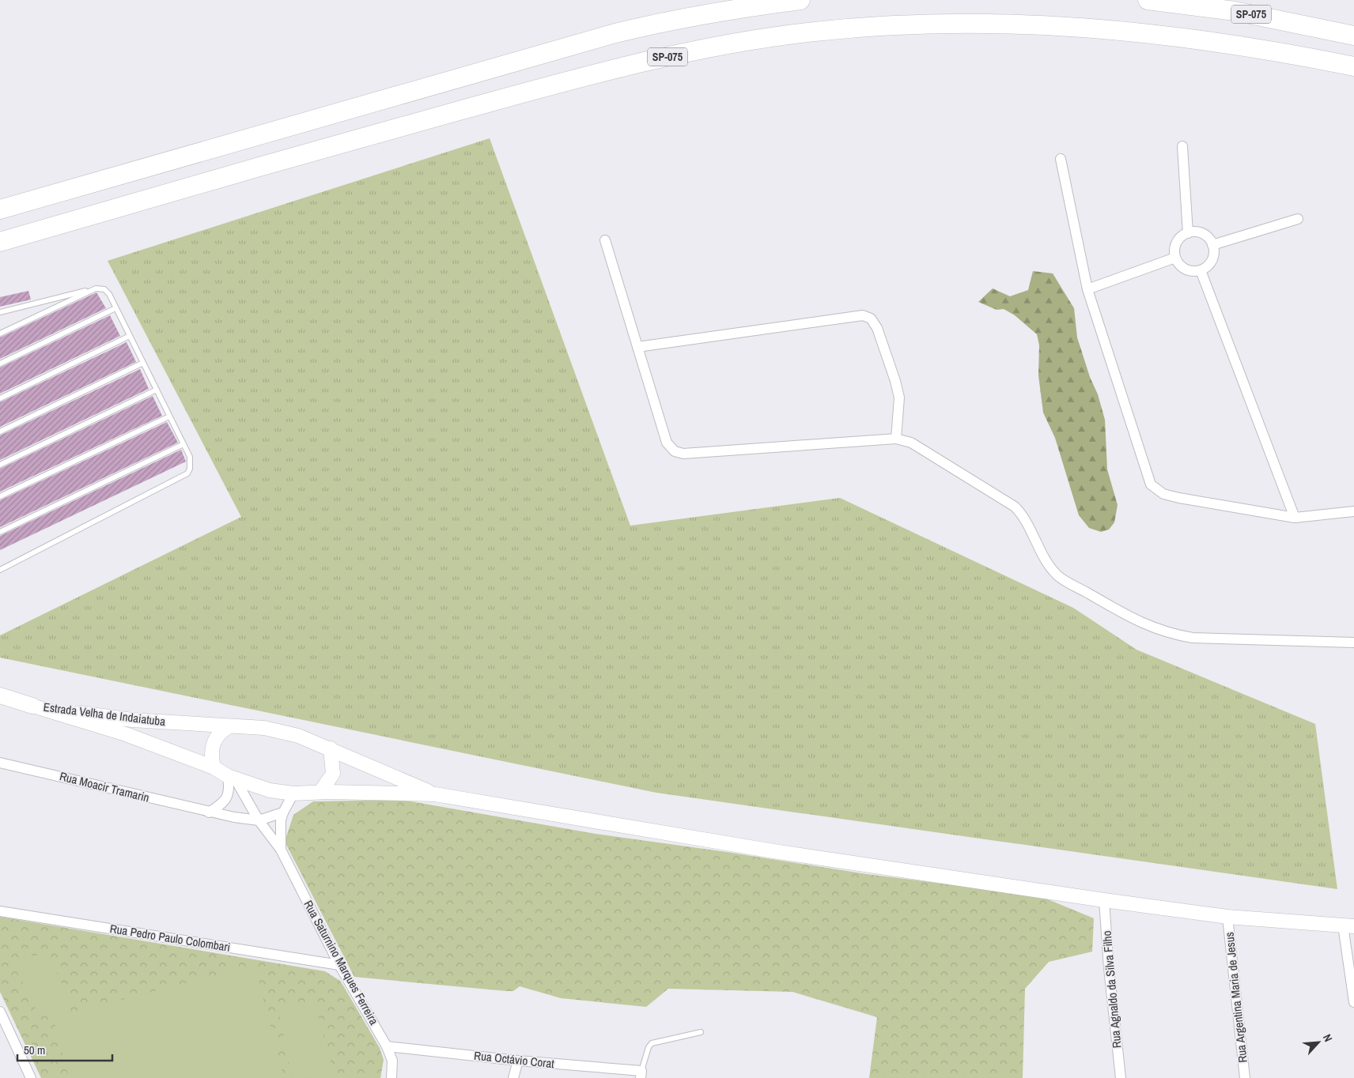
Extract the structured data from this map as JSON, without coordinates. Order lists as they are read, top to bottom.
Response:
{
  "streets": {
    "highway": ["SP-075"],
    "main road": ["Estrada Velha de Indaiatuba"],
    "street": [
      "Rua Moacir Tramarin",
      "Rua Pedro Paulo Colombari",
      "Rua Saturnino Marques Ferreira",
      "Rua Agnaldo da Silva Filho",
      "Rua Argentina Maria de Jesus",
      "Rua Octávio Corat"
    ]
  },
  "crossings": [
    ["Estrada Velha de Indaiatuba", "Rua Saturnino Marques Ferreira"],
    ["Rua Moacir Tramarin", "Rua Saturnino Marques Ferreira"],
    ["Rua Pedro Paulo Colombari", "Rua Saturnino Marques Ferreira"],
    ["Rua Saturnino Marques Ferreira", "Rua Octávio Corat"]
  ],
  "scale_bar": "50 m",
  "north": "top right"
}
